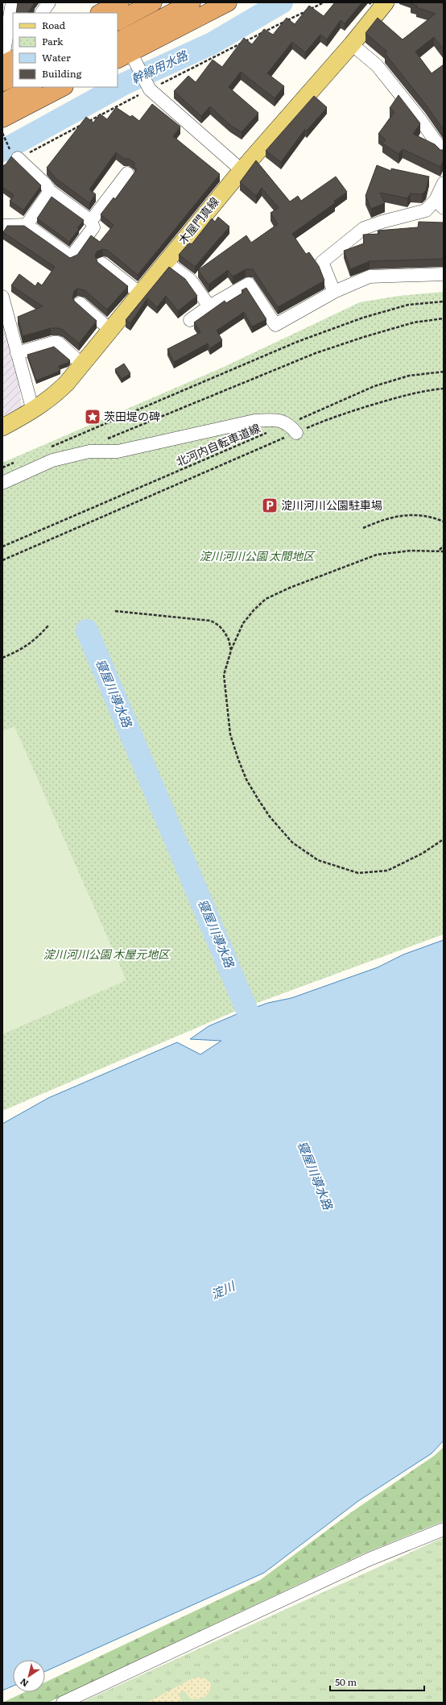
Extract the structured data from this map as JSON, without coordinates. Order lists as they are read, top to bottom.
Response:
{
  "streets": {
    "main road": ["木屋門真線"],
    "path": ["北河内自転車道線"]
  },
  "water": ["幹線用水路", "寝屋川導水路", "淀川"],
  "parks": ["淀川河川公園 太間地区", "淀川河川公園 木屋元地区"],
  "places": {
    "place": ["茨田堤の碑"],
    "parking": ["淀川河川公園駐車場"]
  },
  "legend": [
    "Road",
    "Park",
    "Water",
    "Building"
  ],
  "scale_bar": "50 m",
  "north": "bottom left"
}
